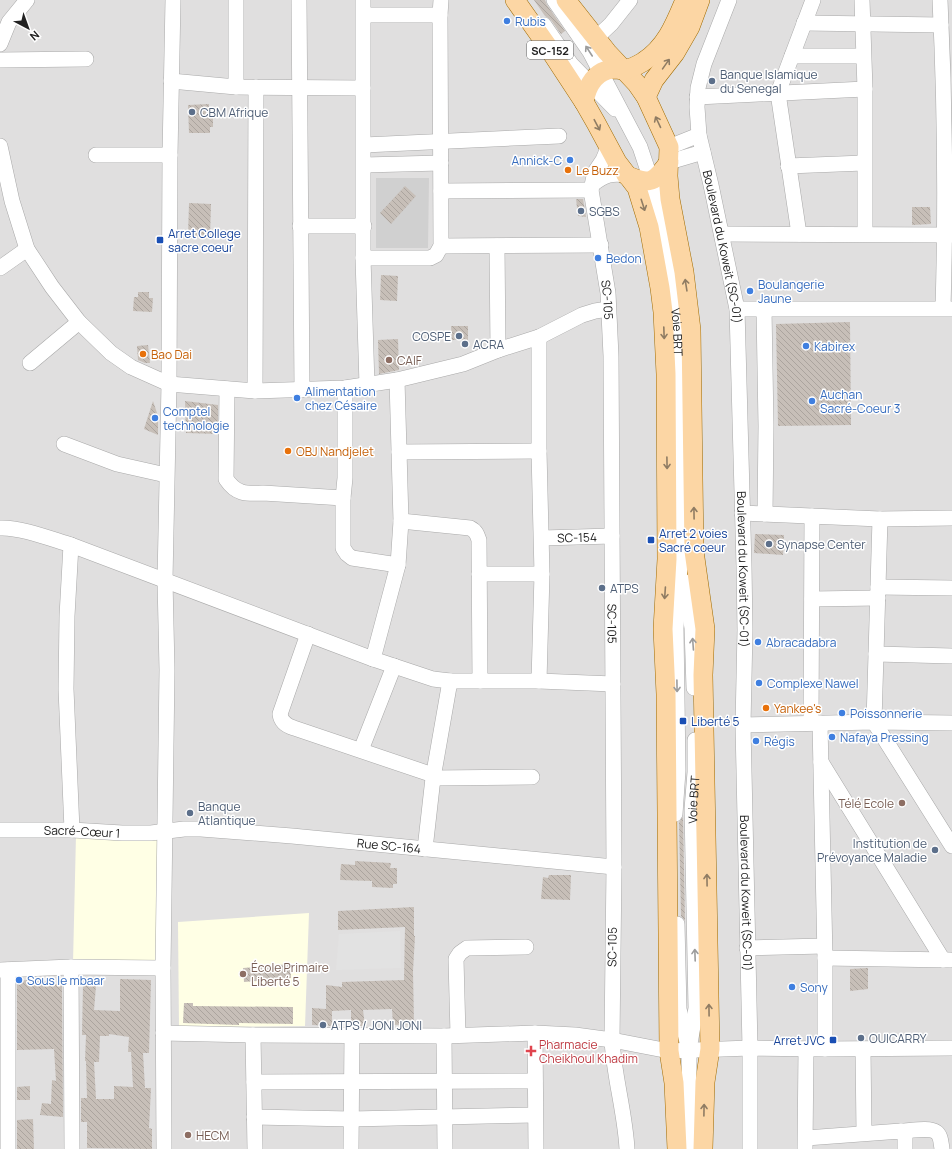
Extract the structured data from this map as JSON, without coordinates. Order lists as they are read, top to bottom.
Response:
{
  "streets": {
    "main road": ["SC-152"],
    "street": [
      "Boulevard du Koweit (SC-01)",
      "SC-105",
      "Voie BRT",
      "SC-154",
      "Sacré-Cœur 1",
      "Rue SC-164"
    ]
  },
  "crossings": [
    ["SC-152", "SC-105"],
    ["SC-105", "SC-154"],
    ["SC-105", "Rue SC-164"],
    ["Sacré-Cœur 1", "Rue SC-164"]
  ],
  "places": {
    "other": [
      "Rubis",
      "Banque Islamique du Senegal",
      "CBM Afrique",
      "Annick-C",
      "Le Buzz",
      "SGBS",
      "Bedon",
      "Boulangerie Jaune",
      "COSPE",
      "ACRA",
      "Kabirex",
      "Bao Dai",
      "CAIF",
      "Alimentation chez Césaire",
      "Auchan Sacré-Coeur 3",
      "Comptel technologie",
      "OBJ Nandjelet",
      "Synapse Center",
      "ATPS",
      "Abracadabra",
      "Complexe Nawel",
      "Yankee's",
      "Poissonnerie",
      "Nafaya Pressing",
      "Régis",
      "Télé Ecole",
      "Banque Atlantique",
      "Institution de Prévoyance Maladie",
      "École Primaire Liberté 5",
      "Sous le mbaar",
      "Sony",
      "ATPS / JONI JONI",
      "OUICARRY",
      "HECM"
    ],
    "transit": [
      "Arret College sacre coeur",
      "Arret 2 voies Sacré coeur",
      "Liberté 5",
      "Arret JVC"
    ],
    "health": ["Pharmacie Cheikhoul Khadim"]
  },
  "north": "bottom right"
}
